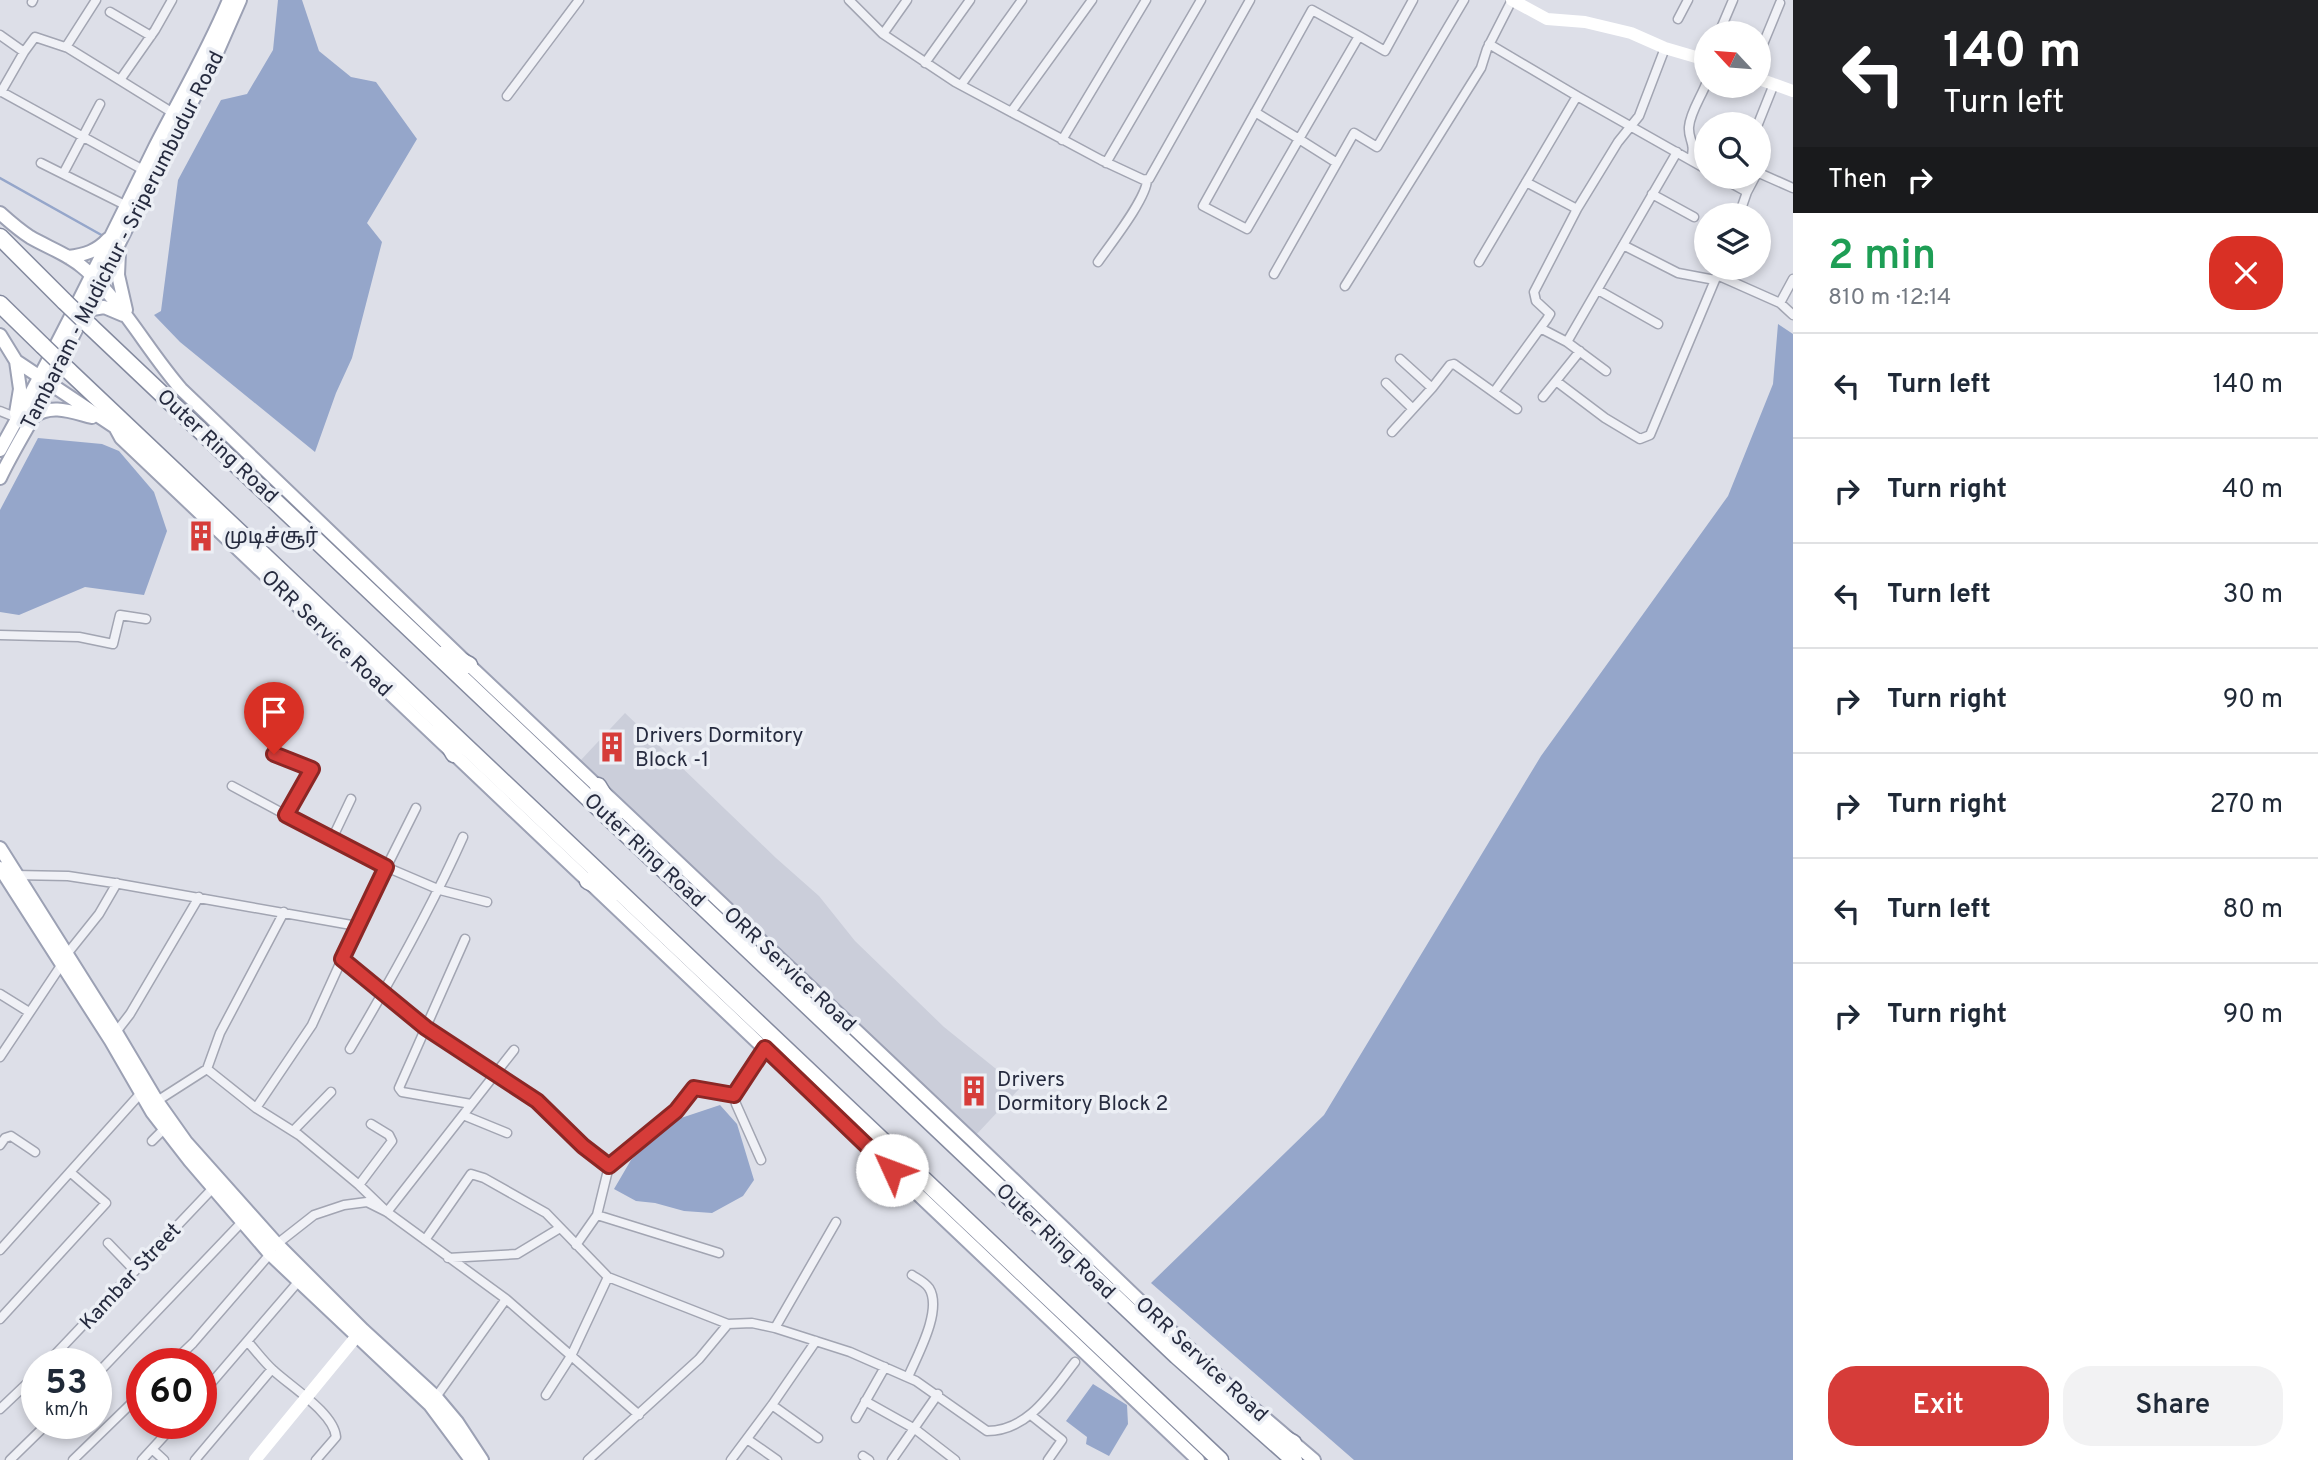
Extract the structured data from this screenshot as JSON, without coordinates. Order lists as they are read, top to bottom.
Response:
{
  "streets": {
    "highway": ["Outer Ring Road"],
    "main road": ["Tambaram - Mudichur - Sriperumbudur Road", "ORR Service Road"],
    "street": ["Kambar Street"]
  },
  "crossings": [
    ["Tambaram - Mudichur - Sriperumbudur Road", "Outer Ring Road"],
    ["Tambaram - Mudichur - Sriperumbudur Road", "ORR Service Road"]
  ],
  "places": {
    "building": ["முடிச்சூர்", "Drivers Dormitory Block -1", "Drivers Dormitory Block 2"]
  },
  "north": "top left",
  "page": {
    "turn": ["140 m", "Turn left"],
    "then": "Then",
    "heading": ["2 min", "810 m · 12:14"],
    "list": [
      {
        "name": "Turn left",
        "value": "140 m"
      },
      {
        "name": "Turn right",
        "value": "40 m"
      },
      {
        "name": "Turn left",
        "value": "30 m"
      },
      {
        "name": "Turn right",
        "value": "90 m"
      },
      {
        "name": "Turn right",
        "value": "270 m"
      },
      {
        "name": "Turn left",
        "value": "80 m"
      },
      {
        "name": "Turn right",
        "value": "90 m"
      }
    ],
    "speed": "53 km/h",
    "limit": "60",
    "buttons": ["Exit", "Share"]
  }
}
